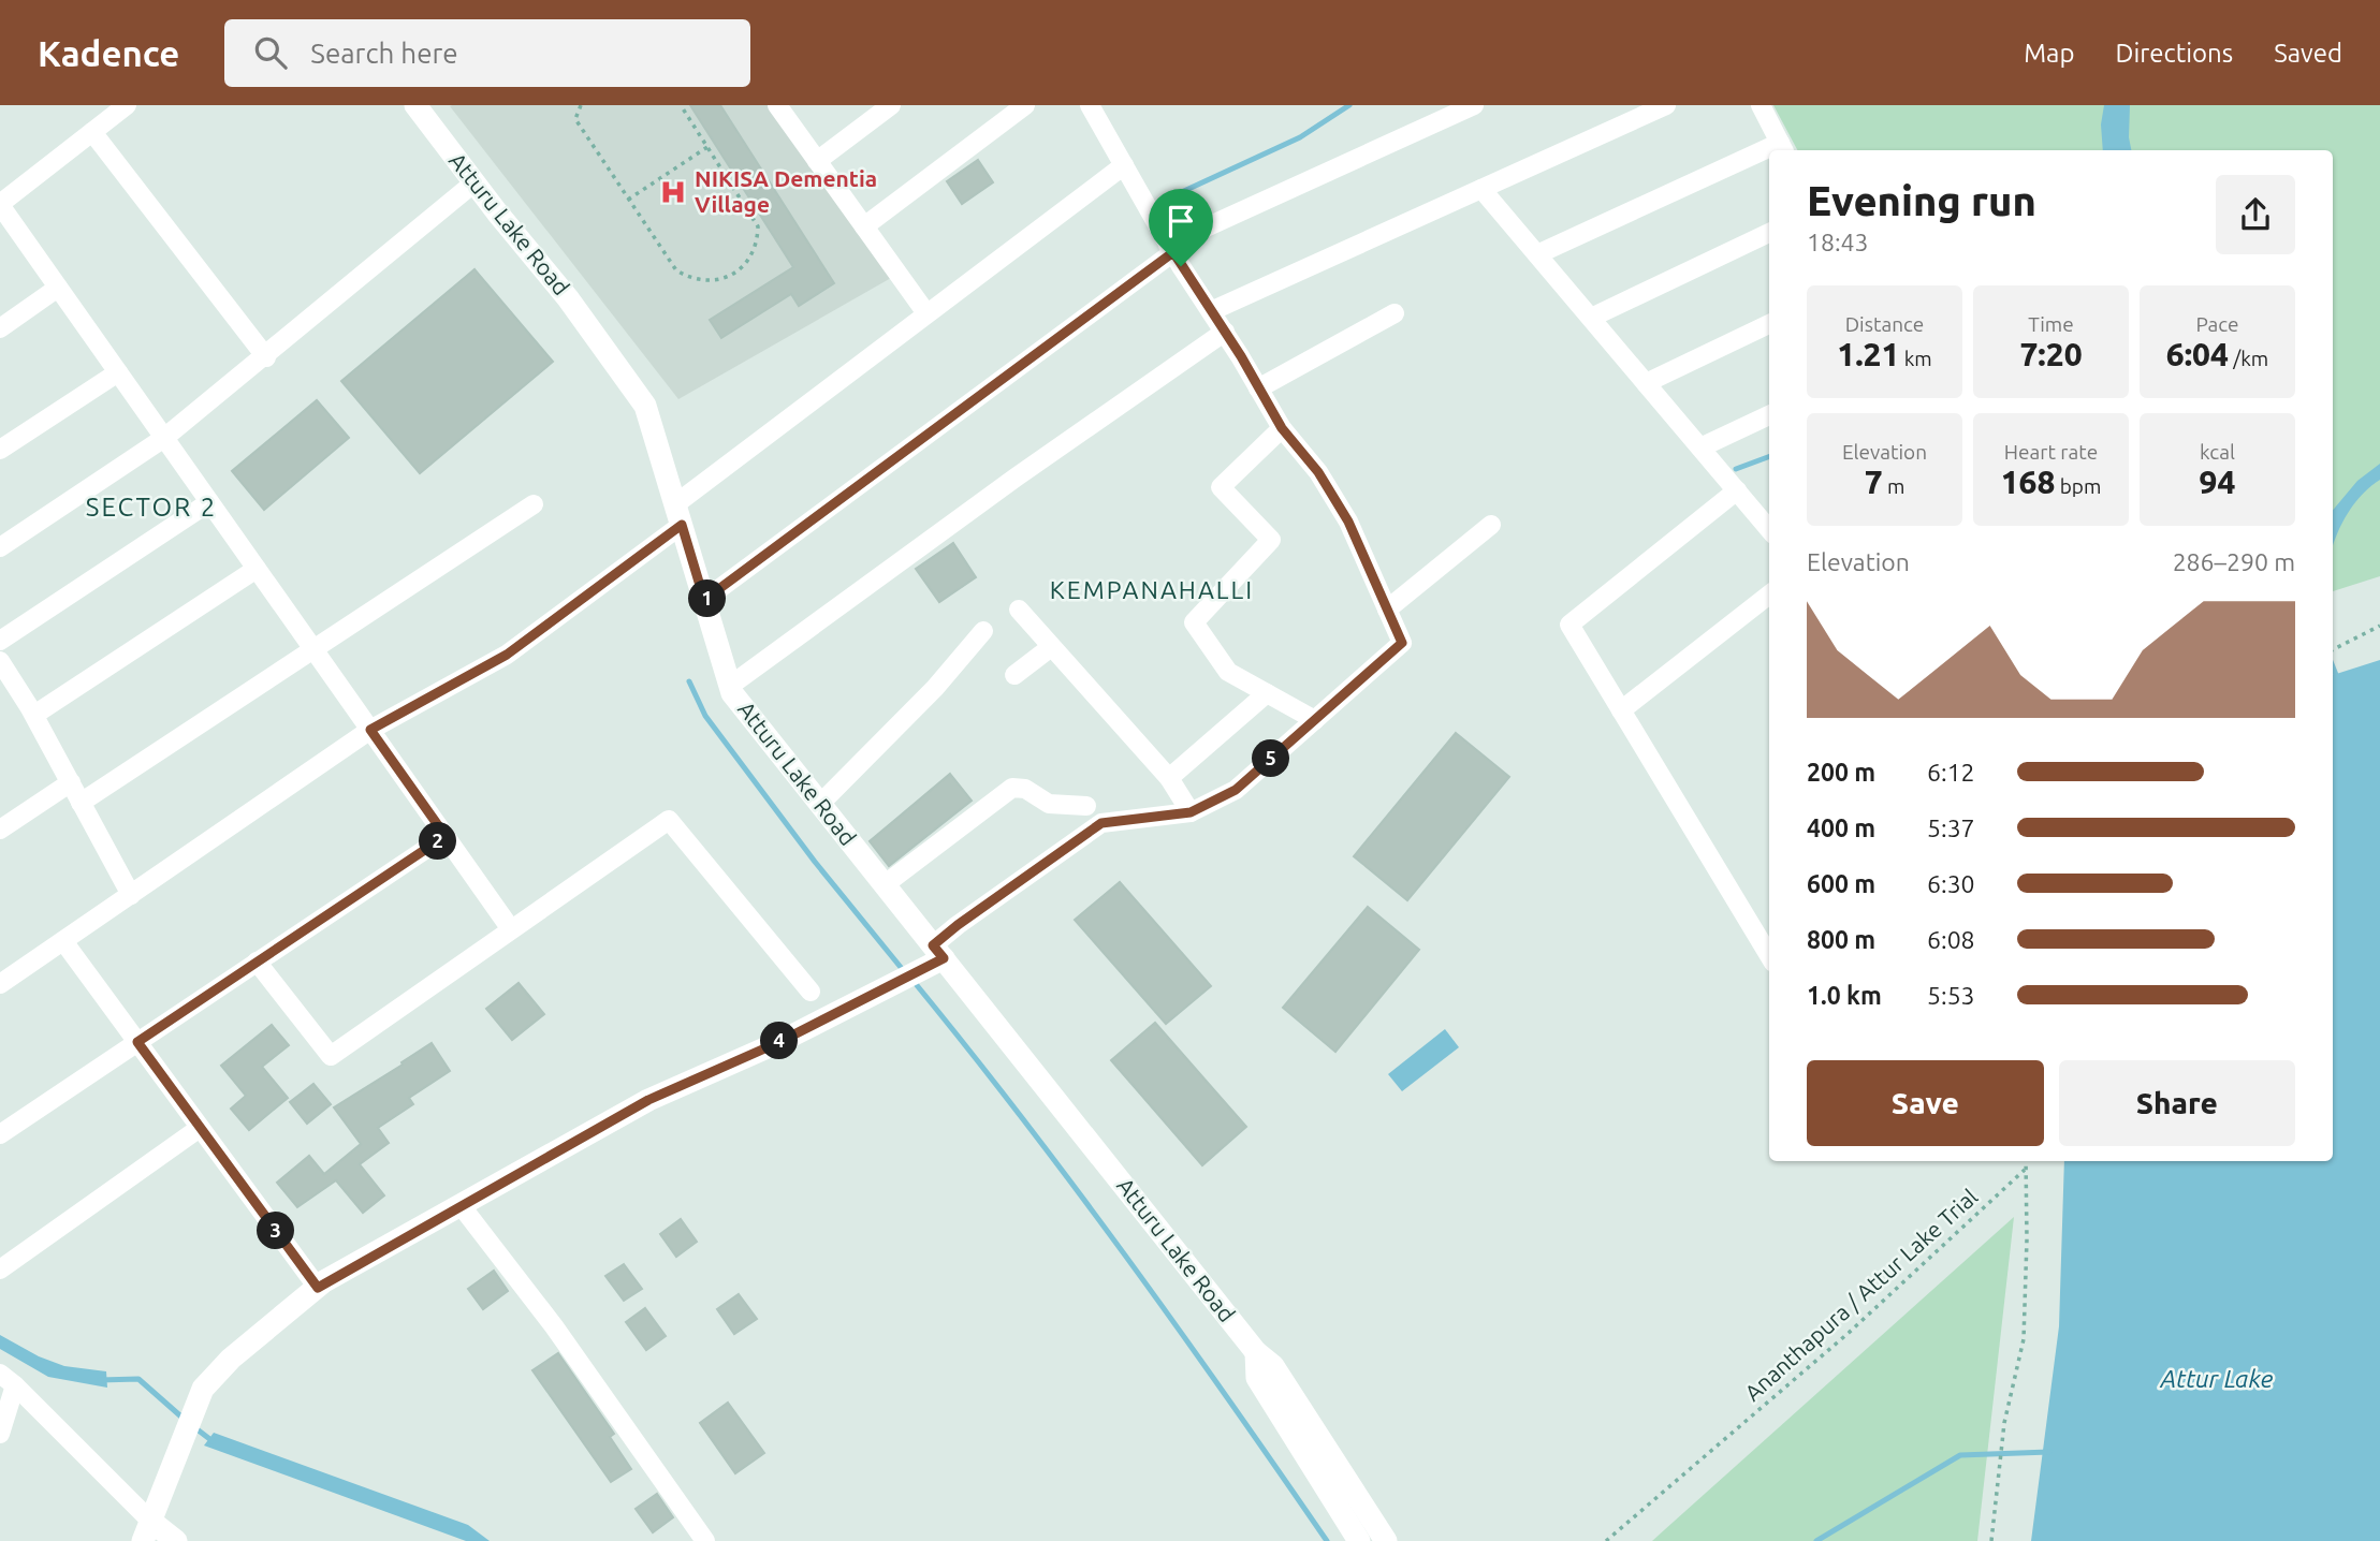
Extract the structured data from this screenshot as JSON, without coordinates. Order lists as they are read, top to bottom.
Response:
{
  "streets": {
    "street": ["Atturu Lake Road"],
    "path": ["Ananthapura / Attur Lake Trial"]
  },
  "districts": ["SECTOR 2", "KEMPANAHALLI"],
  "water": ["Attur Lake"],
  "places": {
    "hospital": ["NIKISA Dementia Village"]
  },
  "page": {
    "header": "Kadence",
    "search": "Search here",
    "nav": ["Map", "Directions", "Saved"],
    "heading": ["Evening run", "18:43"],
    "stats": [
      ["Distance", "1.21 km"],
      ["Time", "7:20"],
      ["Pace", "6:04 /km"],
      ["Elevation", "7 m"],
      ["Heart rate", "168 bpm"],
      ["kcal", "94"]
    ],
    "chart": ["Elevation", "286–290 m"],
    "pins": [
      "1",
      "5",
      "2",
      "4",
      "3"
    ],
    "list": [
      {
        "name": "200 m",
        "note": "6:12"
      },
      {
        "name": "400 m",
        "note": "5:37"
      },
      {
        "name": "600 m",
        "note": "6:30"
      },
      {
        "name": "800 m",
        "note": "6:08"
      },
      {
        "name": "1.0 km",
        "note": "5:53"
      }
    ],
    "buttons": ["Save", "Share"]
  }
}
